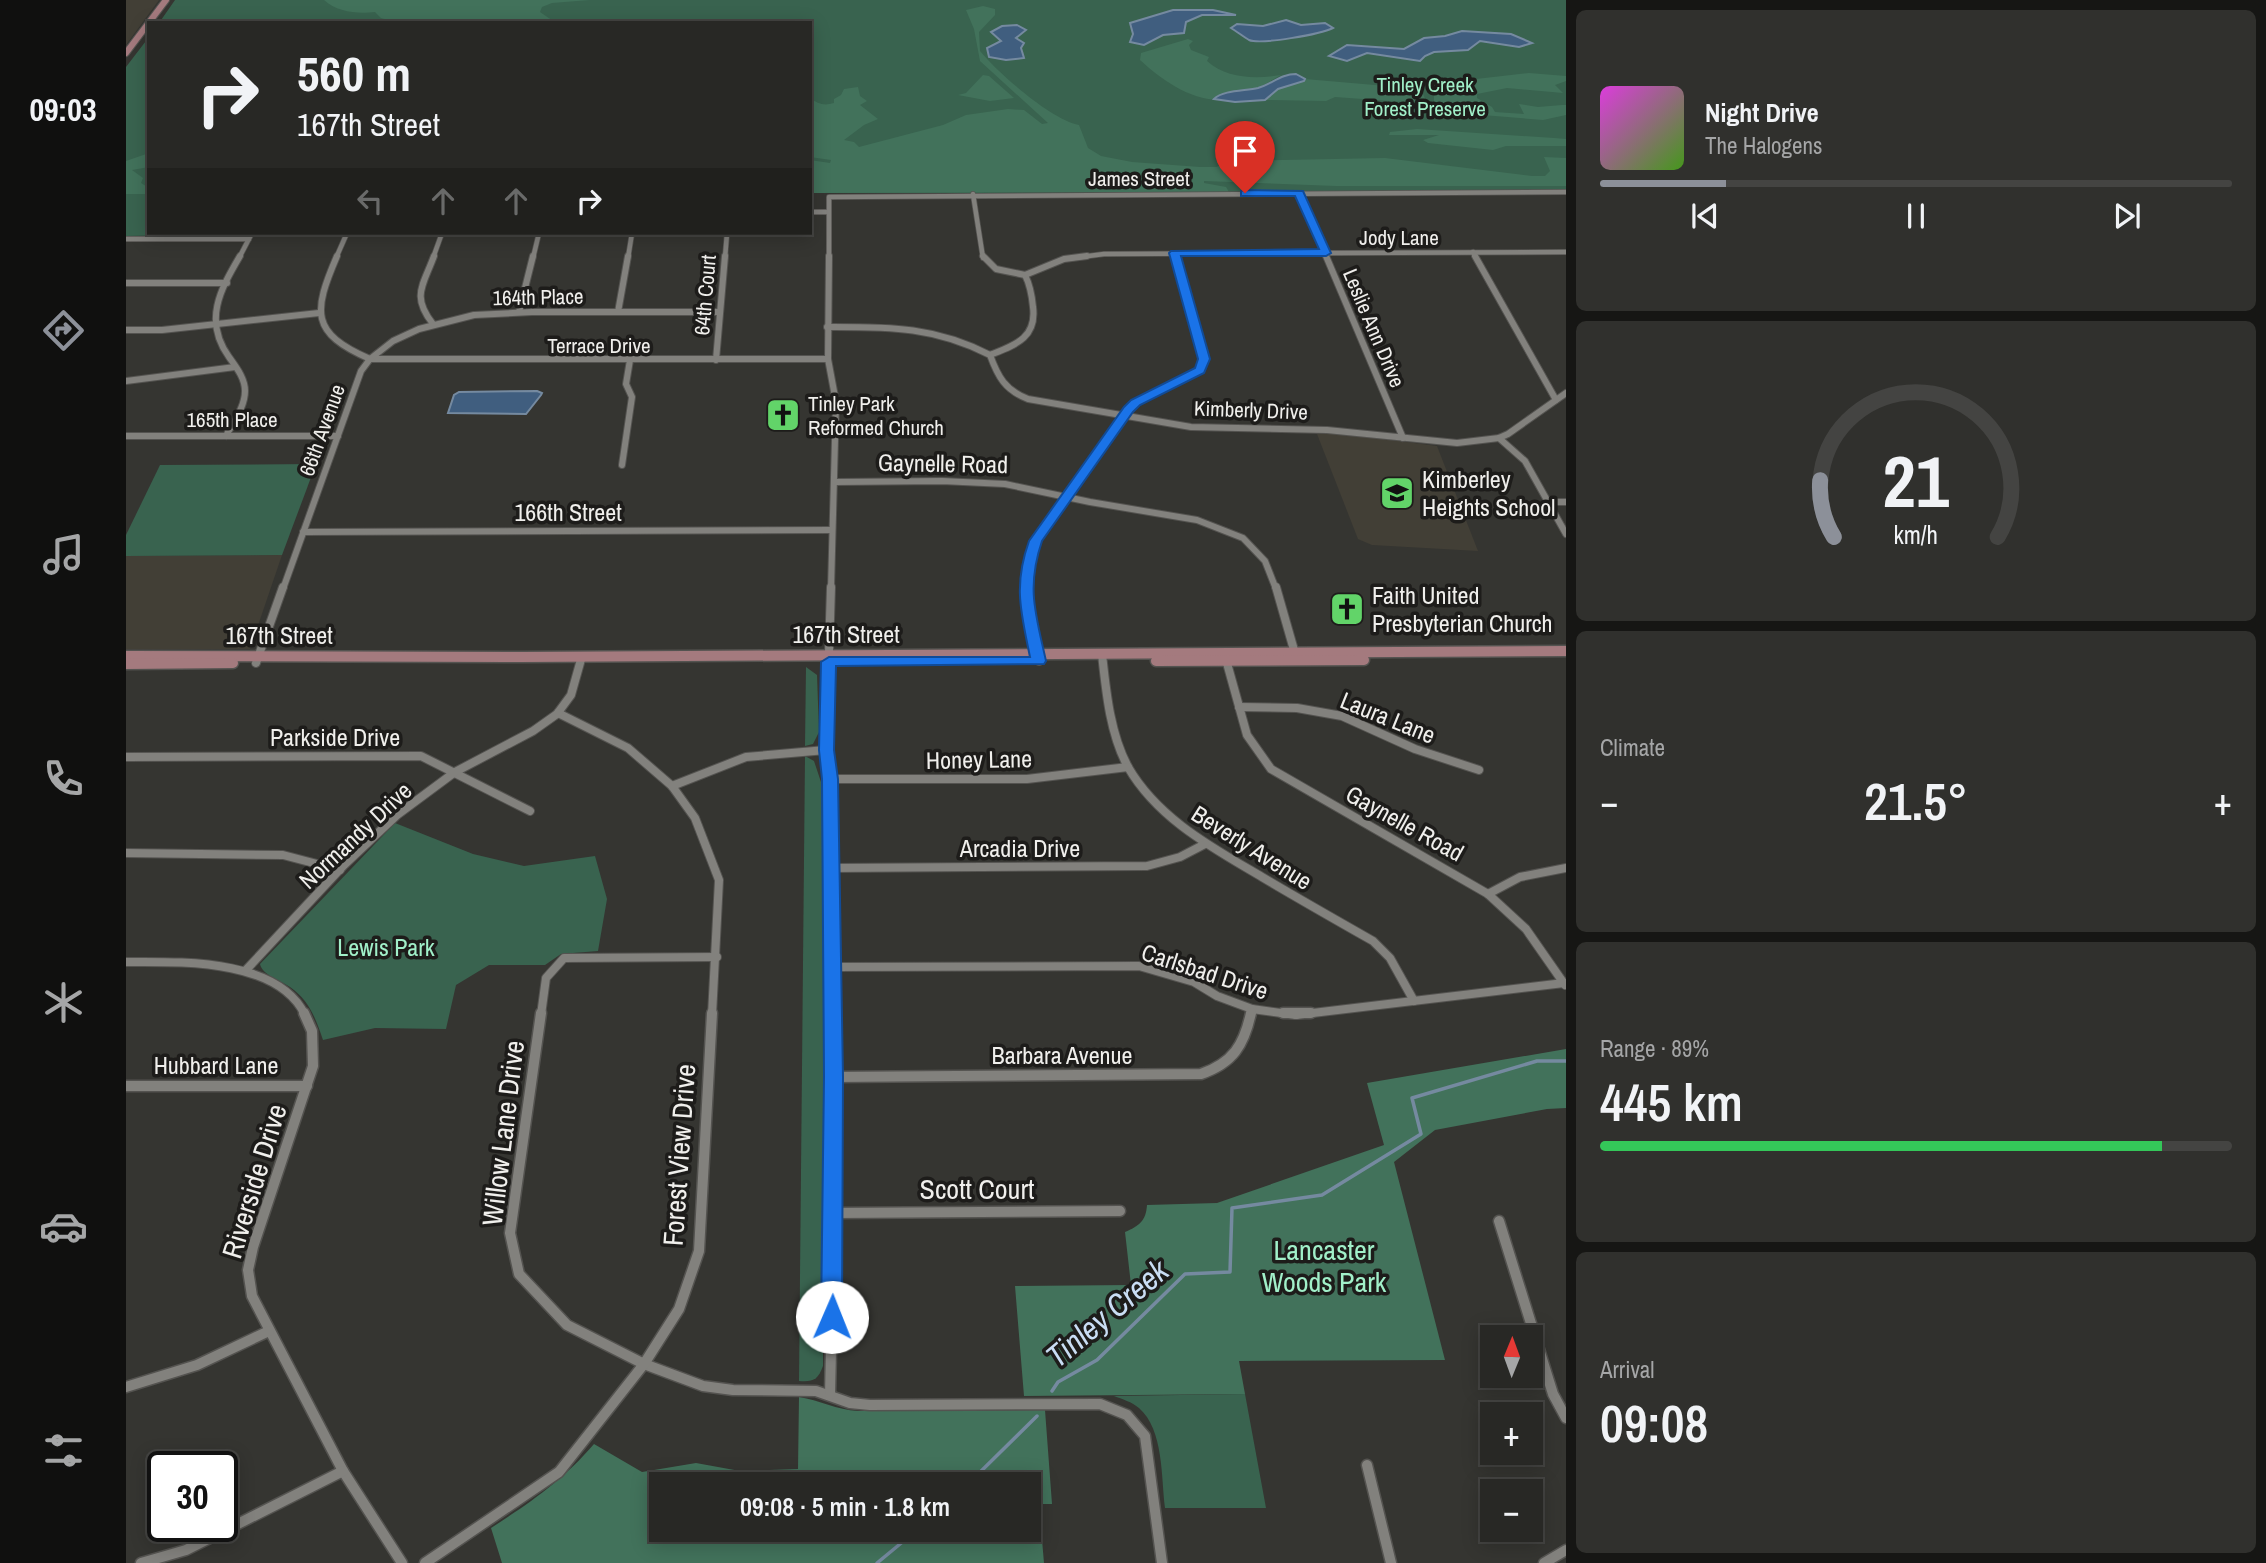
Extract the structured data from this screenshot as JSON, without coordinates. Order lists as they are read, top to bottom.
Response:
{
  "streets": {
    "main road": ["167th Street"],
    "street": [
      "James Street",
      "Jody Lane",
      "64th Court",
      "164th Place",
      "Leslie Ann Drive",
      "Terrace Drive",
      "Kimberly Drive",
      "165th Place",
      "66th Avenue",
      "Gaynelle Road",
      "166th Street",
      "Laura Lane",
      "Parkside Drive",
      "Honey Lane",
      "Normandy Drive",
      "Beverly Avenue",
      "Arcadia Drive",
      "Carlsbad Drive",
      "Barbara Avenue",
      "Hubbard Lane",
      "Willow Lane Drive",
      "Forest View Drive",
      "Riverside Drive",
      "Scott Court"
    ]
  },
  "crossings": [
    ["James Street", "Leslie Ann Drive"],
    ["Jody Lane", "Leslie Ann Drive"],
    ["64th Court", "164th Place"],
    ["64th Court", "Terrace Drive"],
    ["164th Place", "Terrace Drive"],
    ["164th Place", "66th Avenue"],
    ["Leslie Ann Drive", "Kimberly Drive"],
    ["Terrace Drive", "66th Avenue"],
    ["165th Place", "66th Avenue"],
    ["66th Avenue", "166th Street"],
    ["66th Avenue", "167th Street"],
    ["Gaynelle Road", "167th Street"],
    ["Gaynelle Road", "Laura Lane"],
    ["Gaynelle Road", "Carlsbad Drive"],
    ["167th Street", "Normandy Drive"],
    ["167th Street", "Beverly Avenue"],
    ["Parkside Drive", "Normandy Drive"],
    ["Honey Lane", "Beverly Avenue"],
    ["Normandy Drive", "Forest View Drive"],
    ["Normandy Drive", "Riverside Drive"],
    ["Beverly Avenue", "Arcadia Drive"],
    ["Beverly Avenue", "Carlsbad Drive"],
    ["Carlsbad Drive", "Barbara Avenue"],
    ["Hubbard Lane", "Riverside Drive"],
    ["Willow Lane Drive", "Forest View Drive"]
  ],
  "water": ["Tinley Creek"],
  "parks": ["Tinley Creek Forest Preserve", "Lewis Park", "Lancaster Woods Park"],
  "places": {
    "church": ["Tinley Park Reformed Church", "Faith United Presbyterian Church"],
    "school or university": ["Kimberley Heights School"]
  },
  "north": "top",
  "page": {
    "tabs": "09:03",
    "turn": ["560 m", "167th Street"],
    "song": ["Night Drive", "The Halogens"],
    "tile": [
      "Climate",
      ["Range · 89%", "445 km"],
      ["Arrival", "09:08"]
    ],
    "heat": ["−", "21.5°", "+"],
    "map_buttons": ["+", "−"],
    "limit": "30",
    "trip": "09:08 · 5 min · 1.8 km",
    "gauge": ["21", "km/h"]
  }
}
